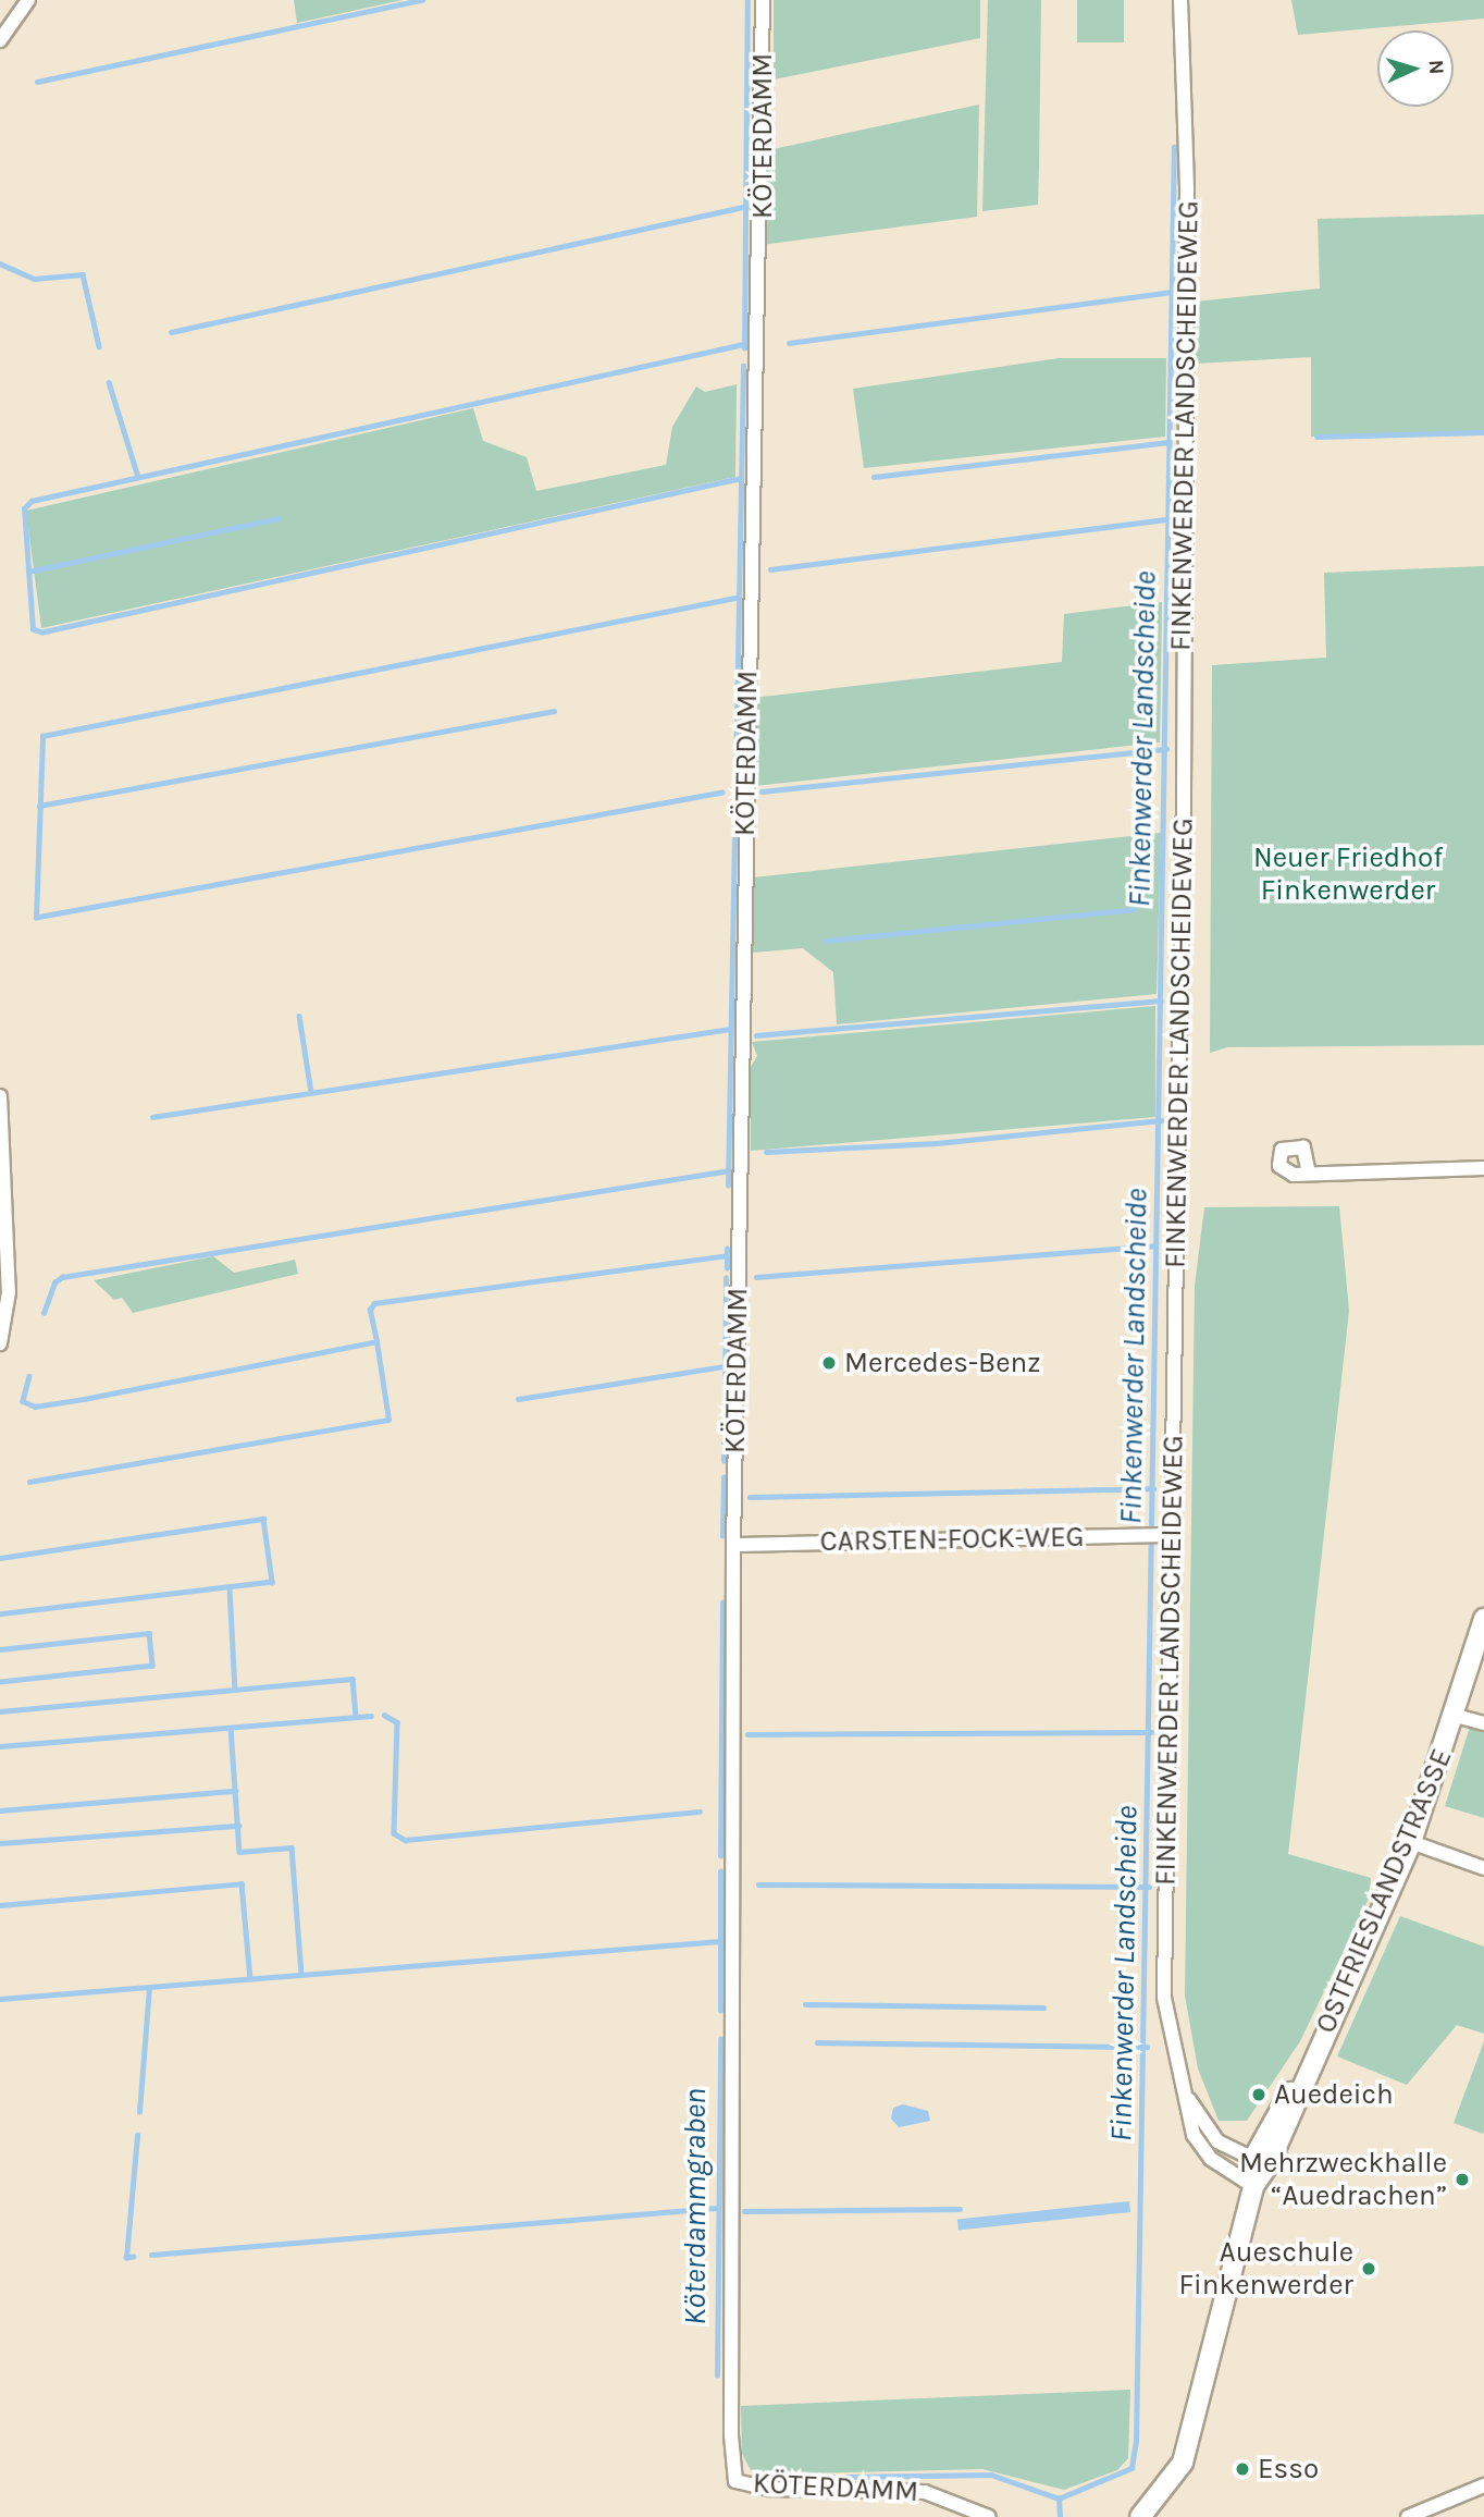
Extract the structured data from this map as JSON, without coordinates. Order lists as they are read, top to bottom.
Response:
{
  "streets": {
    "street": [
      "KÖTERDAMM",
      "FINKENWERDER LANDSCHEIDEWEG",
      "CARSTEN-FOCK-WEG",
      "OSTFRIESLANDSTRASSE"
    ]
  },
  "crossings": [
    ["KÖTERDAMM", "CARSTEN-FOCK-WEG"],
    ["FINKENWERDER LANDSCHEIDEWEG", "CARSTEN-FOCK-WEG"],
    ["FINKENWERDER LANDSCHEIDEWEG", "OSTFRIESLANDSTRASSE"]
  ],
  "water": ["Finkenwerder Landscheide", "Köterdammgraben"],
  "parks": ["Neuer Friedhof Finkenwerder"],
  "places": [
    "Mercedes-Benz",
    "Auedeich",
    "Mehrzweckhalle “Auedrachen”",
    "Aueschule Finkenwerder",
    "Esso"
  ],
  "north": "right"
}
